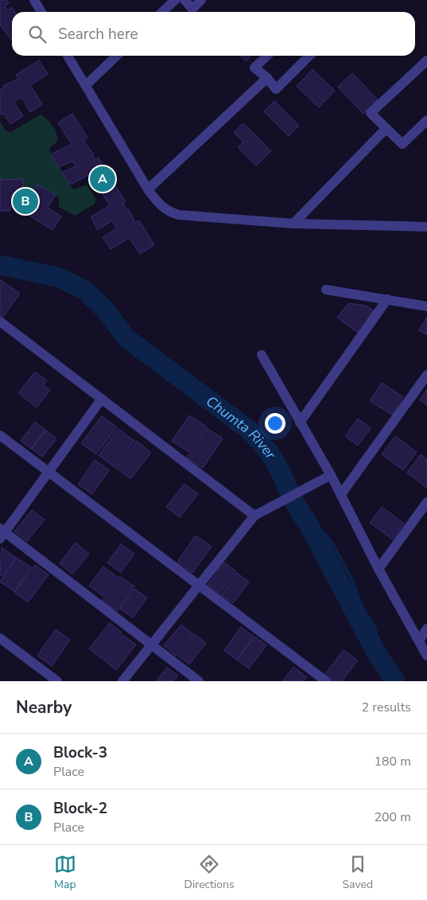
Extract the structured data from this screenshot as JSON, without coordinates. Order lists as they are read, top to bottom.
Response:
{
  "water": ["Chumta River"],
  "page": {
    "search": "Search here",
    "pins": ["A", "B"],
    "heading": ["Nearby", "2 results"],
    "list": [
      {
        "mark": "A",
        "name": "Block-3",
        "note": "Place",
        "value": "180 m"
      },
      {
        "mark": "B",
        "name": "Block-2",
        "note": "Place",
        "value": "200 m"
      }
    ],
    "nav": ["Map", "Directions", "Saved"]
  }
}
